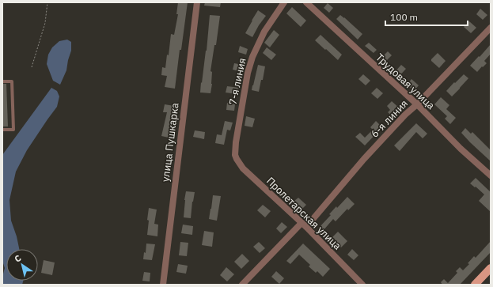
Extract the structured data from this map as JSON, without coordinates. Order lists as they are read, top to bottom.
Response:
{
  "streets": {
    "street": [
      "7-я линия",
      "Трудовая улица",
      "6-я линия",
      "улица Пушкарка",
      "Пролетарская улица"
    ]
  },
  "crossings": [
    ["7-я линия", "Пролетарская улица"],
    ["Трудовая улица", "6-я линия"],
    ["6-я линия", "Пролетарская улица"]
  ],
  "scale_bar": "100 m",
  "north": "top left"
}
